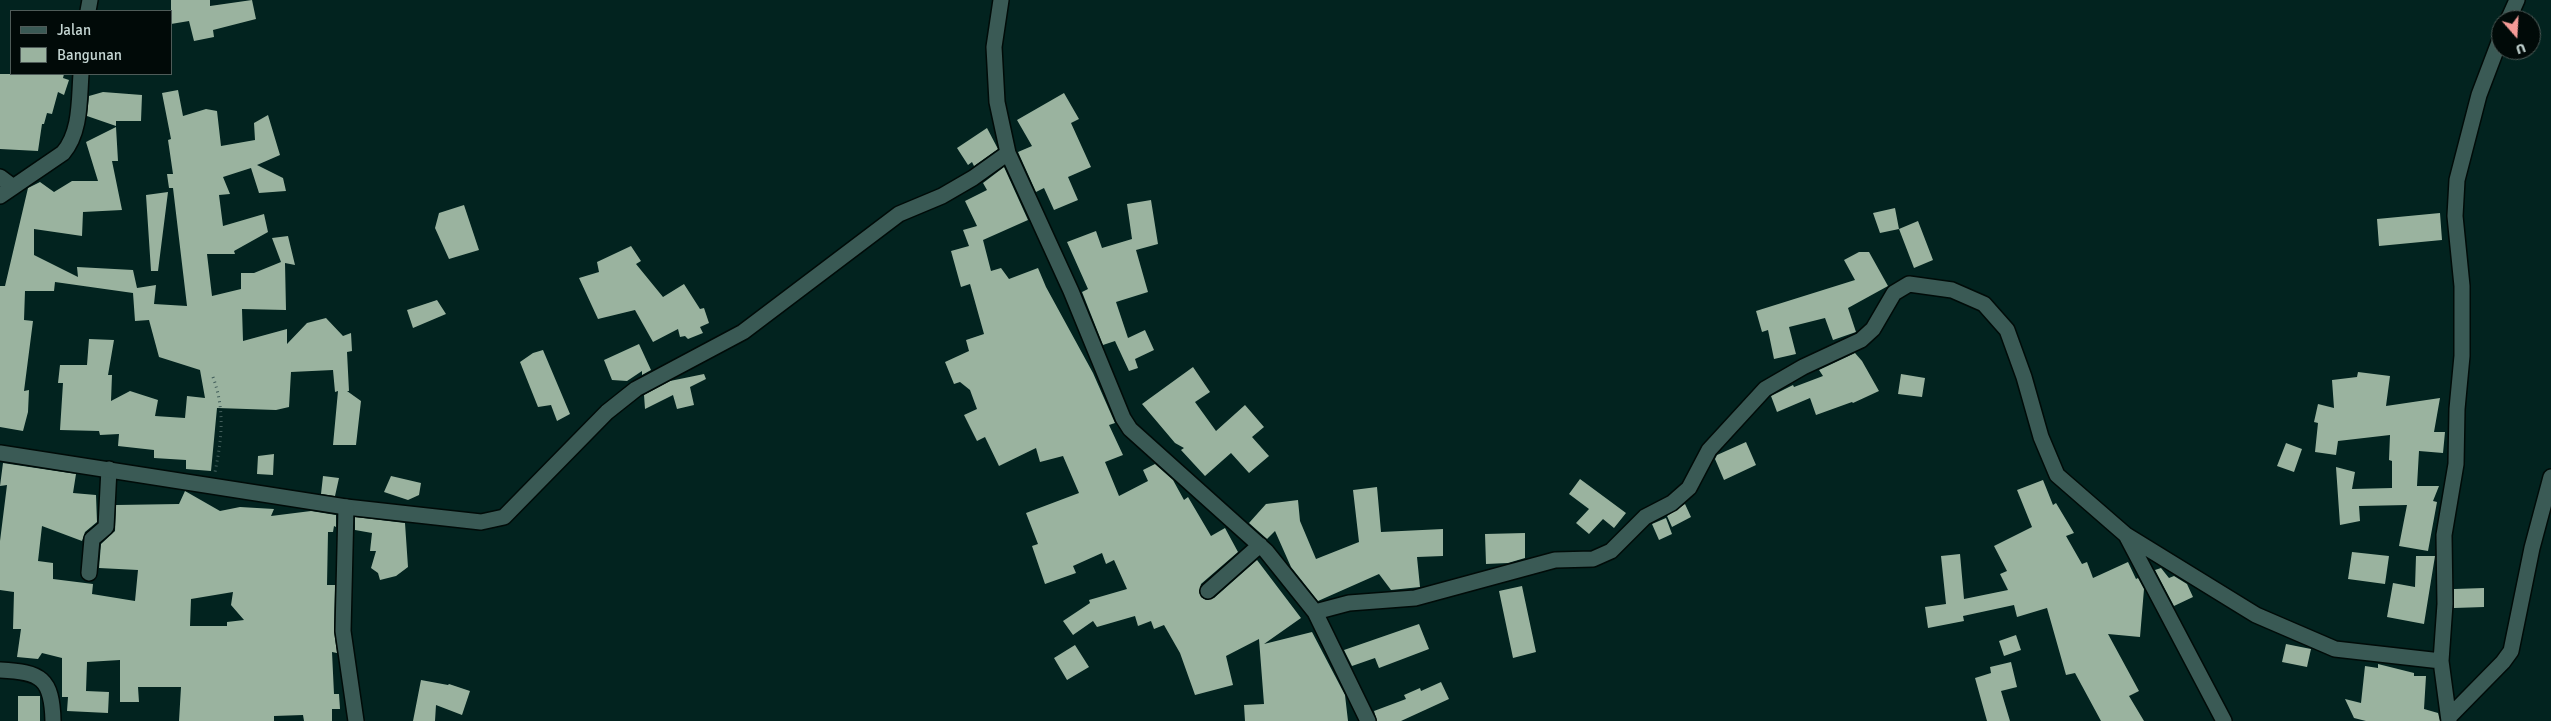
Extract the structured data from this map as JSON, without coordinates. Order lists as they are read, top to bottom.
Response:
{
  "legend": ["Jalan", "Bangunan"],
  "north": "bottom"
}
